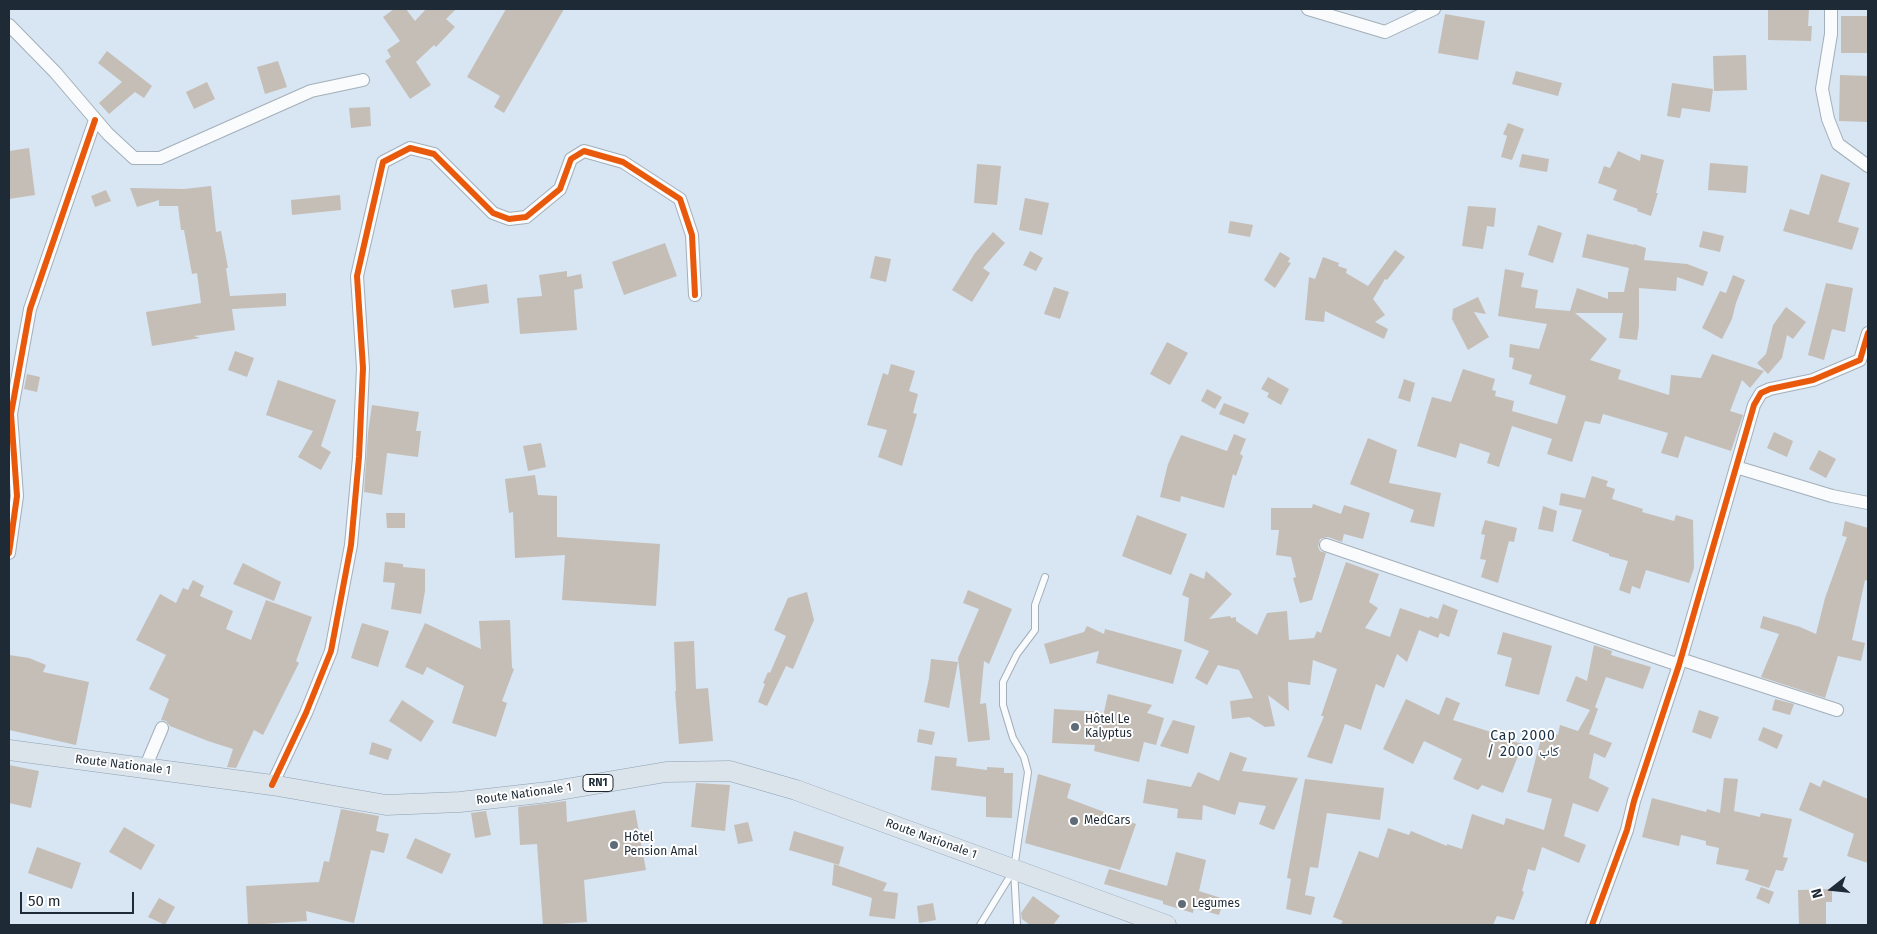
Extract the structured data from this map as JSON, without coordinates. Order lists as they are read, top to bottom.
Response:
{
  "streets": {
    "main road": ["Route Nationale 1", "RN1"]
  },
  "districts": ["Cap 2000 / كاب 2000"],
  "places": [
    "Hôtel Le Kalyptus",
    "MedCars",
    "Hôtel Pension Amal",
    "Legumes"
  ],
  "scale_bar": "50 m",
  "north": "left"
}
